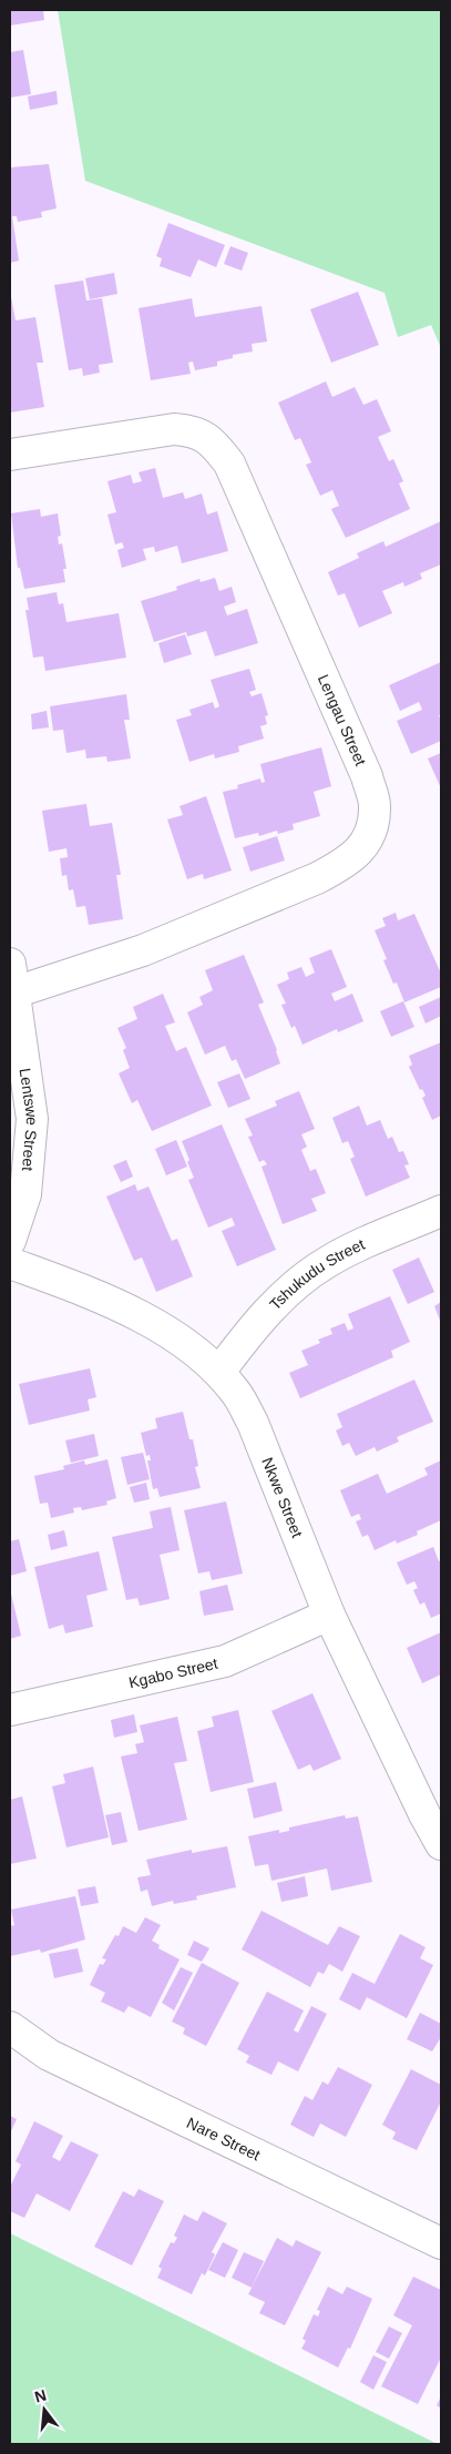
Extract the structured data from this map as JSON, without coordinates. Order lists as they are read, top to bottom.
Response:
{
  "streets": {
    "street": [
      "Lengau Street",
      "Lentswe Street",
      "Tshukudu Street",
      "Nkwe Street",
      "Kgabo Street",
      "Nare Street"
    ]
  },
  "crossings": [
    ["Lengau Street", "Lentswe Street"],
    ["Tshukudu Street", "Nkwe Street"],
    ["Nkwe Street", "Kgabo Street"]
  ],
  "north": "top"
}
